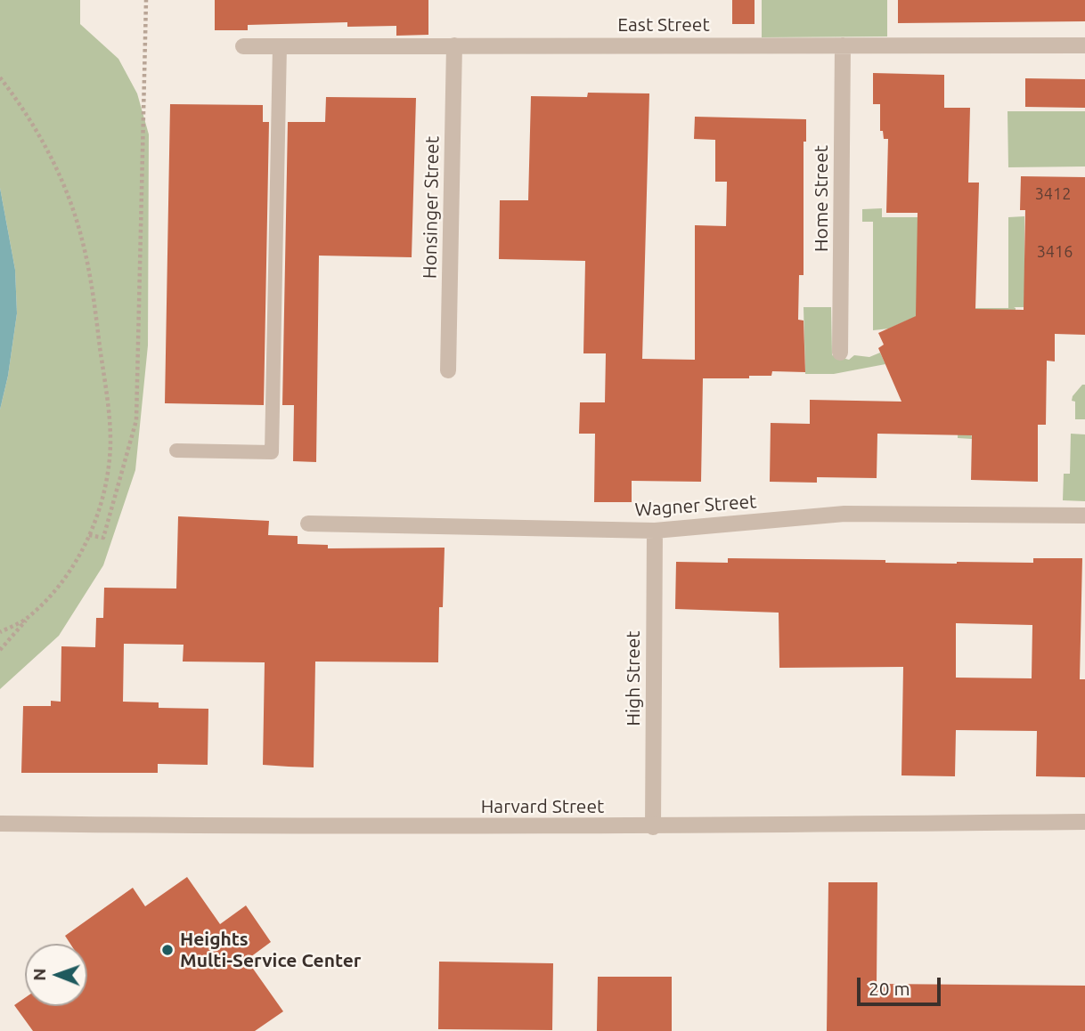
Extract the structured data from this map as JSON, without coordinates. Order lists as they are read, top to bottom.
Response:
{
  "streets": {
    "street": [
      "East Street",
      "Home Street",
      "Honsinger Street",
      "Wagner Street",
      "High Street",
      "Harvard Street"
    ]
  },
  "crossings": [
    ["East Street", "Home Street"],
    ["East Street", "Honsinger Street"],
    ["Wagner Street", "High Street"],
    ["High Street", "Harvard Street"]
  ],
  "places": ["Heights Multi-Service Center"],
  "house_numbers": ["3412", "3416"],
  "scale_bar": "20 m",
  "north": "left"
}
